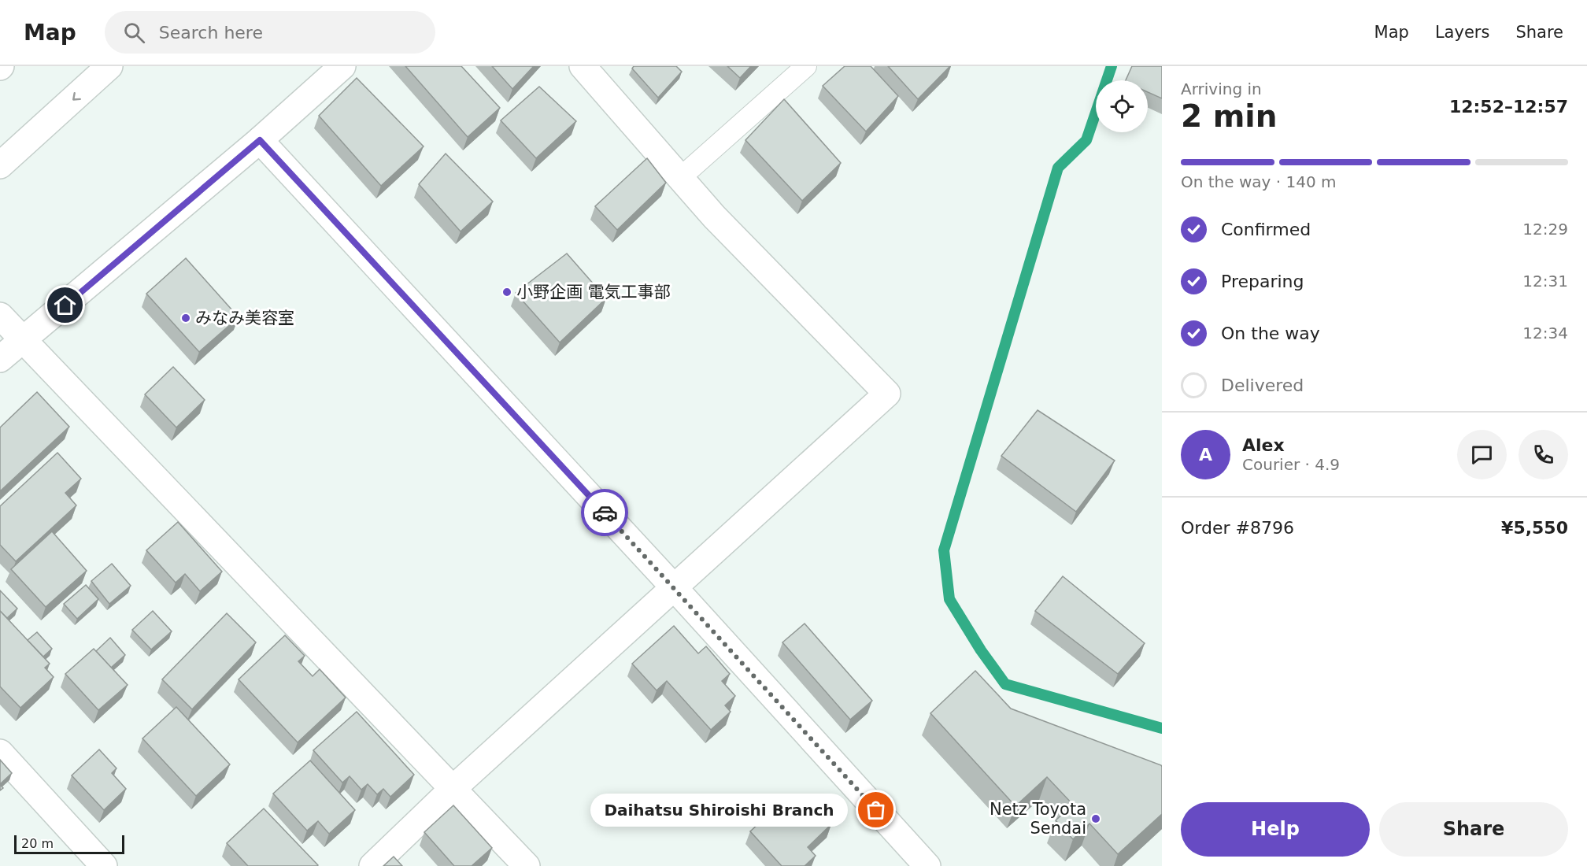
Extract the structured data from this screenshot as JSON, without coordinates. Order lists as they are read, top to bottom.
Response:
{
  "places": [
    "小野企画 電気工事部",
    "みなみ美容室",
    "Daihatsu Shiroishi Branch",
    "Netz Toyota Sendai"
  ],
  "scale_bar": "20 m",
  "page": {
    "header": "Map",
    "search": "Search here",
    "nav": ["Map", "Layers", "Share"],
    "heading": ["2 min", "Arriving in", "12:52–12:57"],
    "panel": [
      "Alex",
      "Courier · 4.9",
      "Order #8796",
      "¥5,550"
    ],
    "bar": "On the way · 140 m",
    "list": [
      ["Confirmed", "12:29"],
      ["Preparing", "12:31"],
      ["On the way", "12:34"],
      "Delivered"
    ],
    "round": "A",
    "buttons": ["Help", "Share"],
    "bubble": "Daihatsu Shiroishi Branch",
    "scale": "20 m"
  }
}
